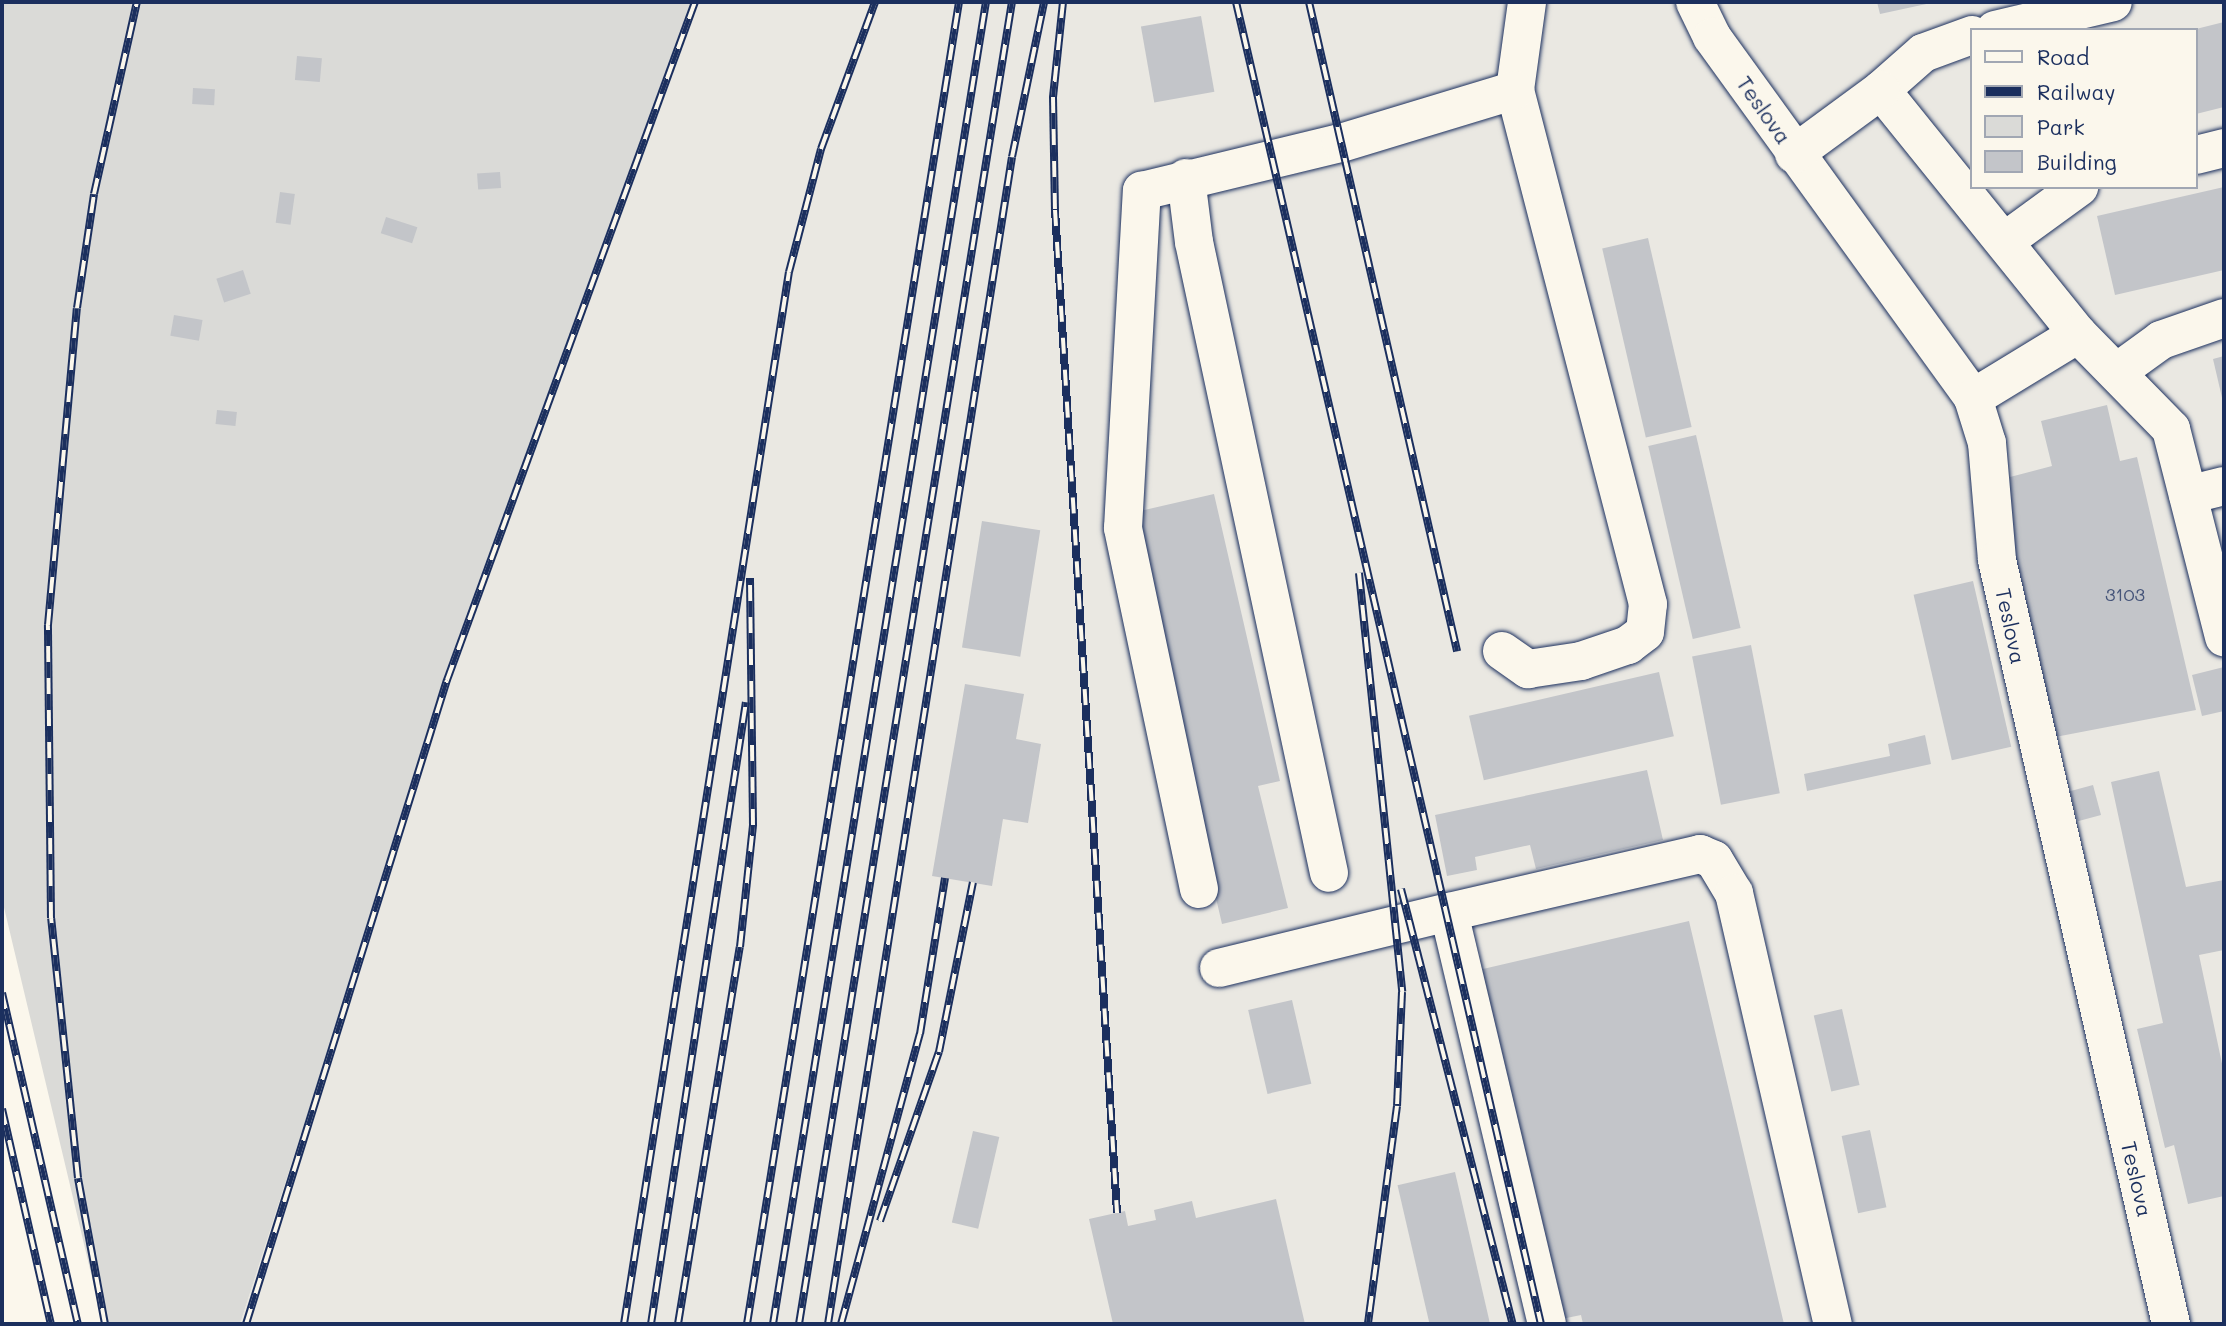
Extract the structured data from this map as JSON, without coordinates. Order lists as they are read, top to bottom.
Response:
{
  "streets": {
    "lane": ["Teslova"]
  },
  "house_numbers": ["3103"],
  "legend": [
    "Road",
    "Railway",
    "Park",
    "Building"
  ]
}
